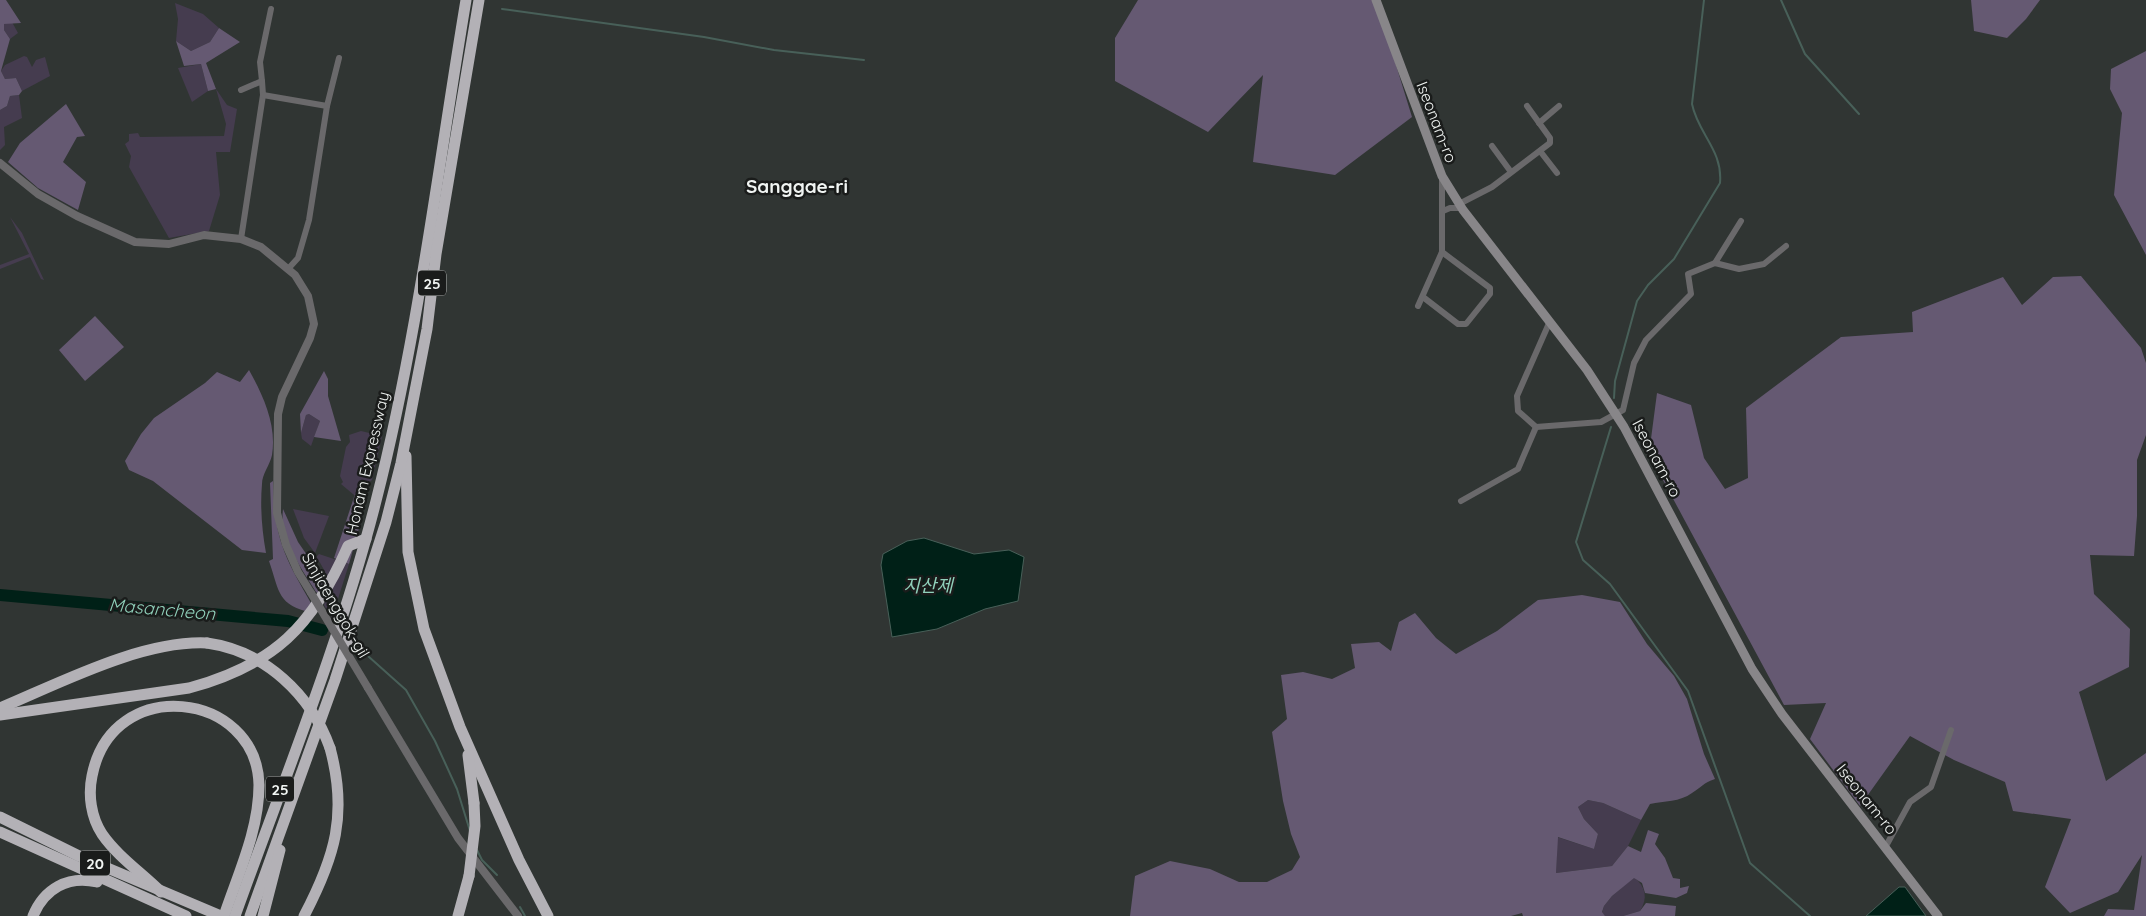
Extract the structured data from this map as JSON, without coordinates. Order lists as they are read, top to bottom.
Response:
{
  "streets": {
    "highway": ["25", "Honam Expressway", "20"],
    "main road": ["Iseonam-ro"],
    "street": ["Sinjiaenggok-gil"]
  },
  "districts": ["Sanggae-ri"],
  "water": ["지산제", "Masancheon"]
}
